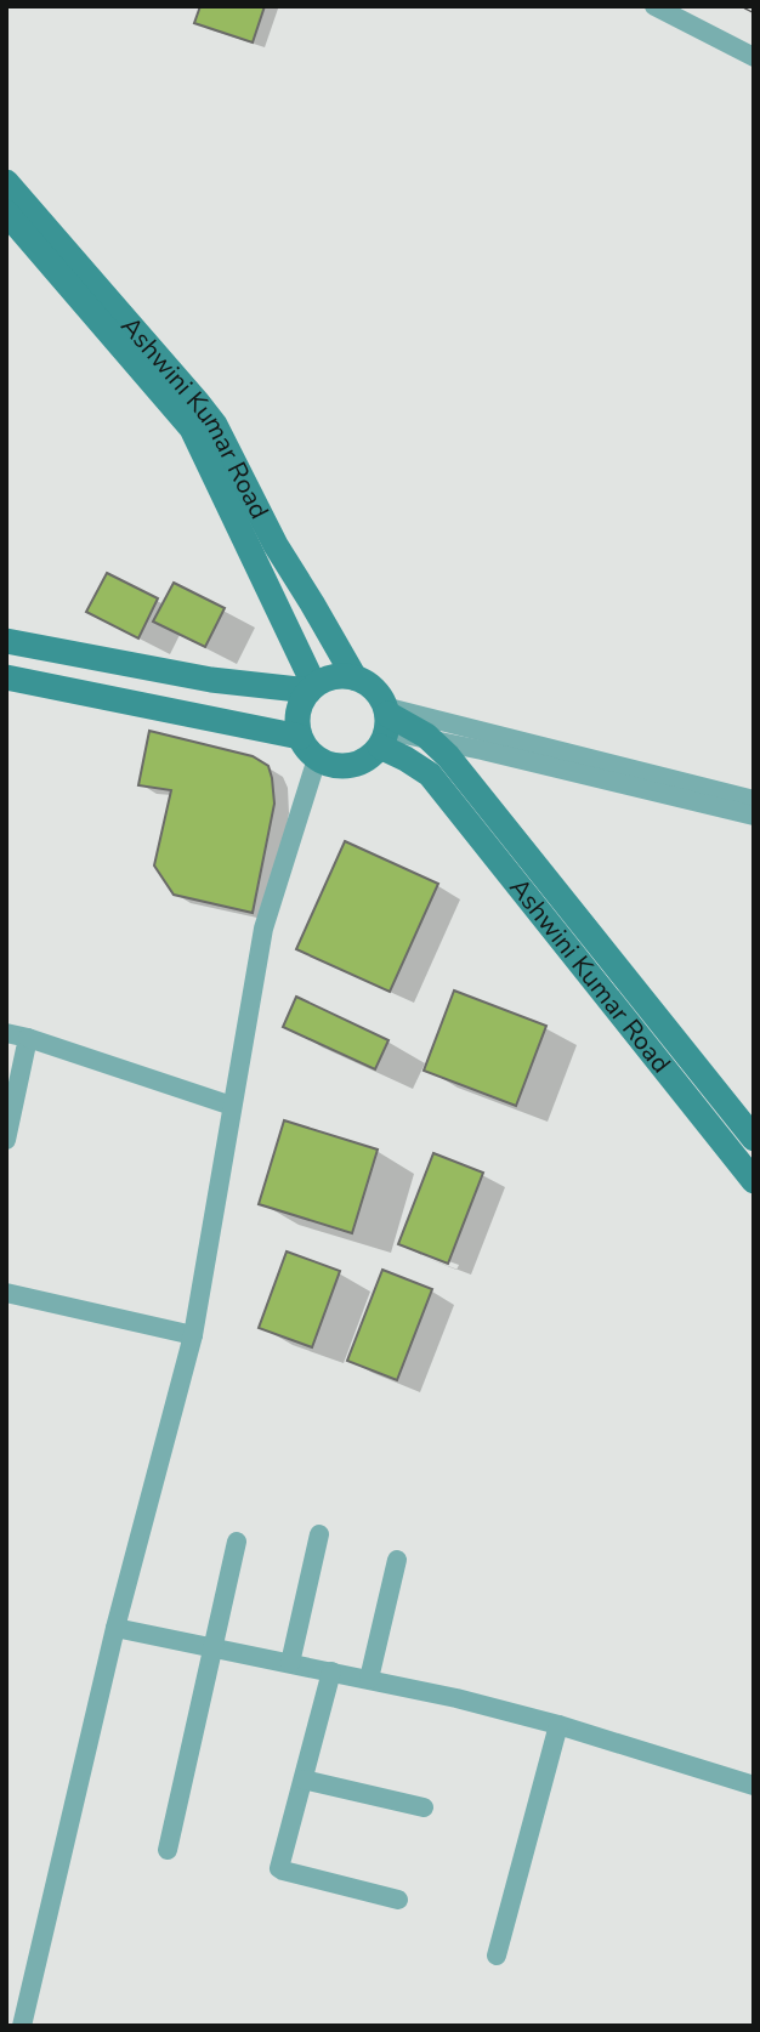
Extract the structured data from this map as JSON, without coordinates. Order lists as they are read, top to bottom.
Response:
{
  "streets": {
    "main road": ["Ashwini Kumar Road"]
  }
}
